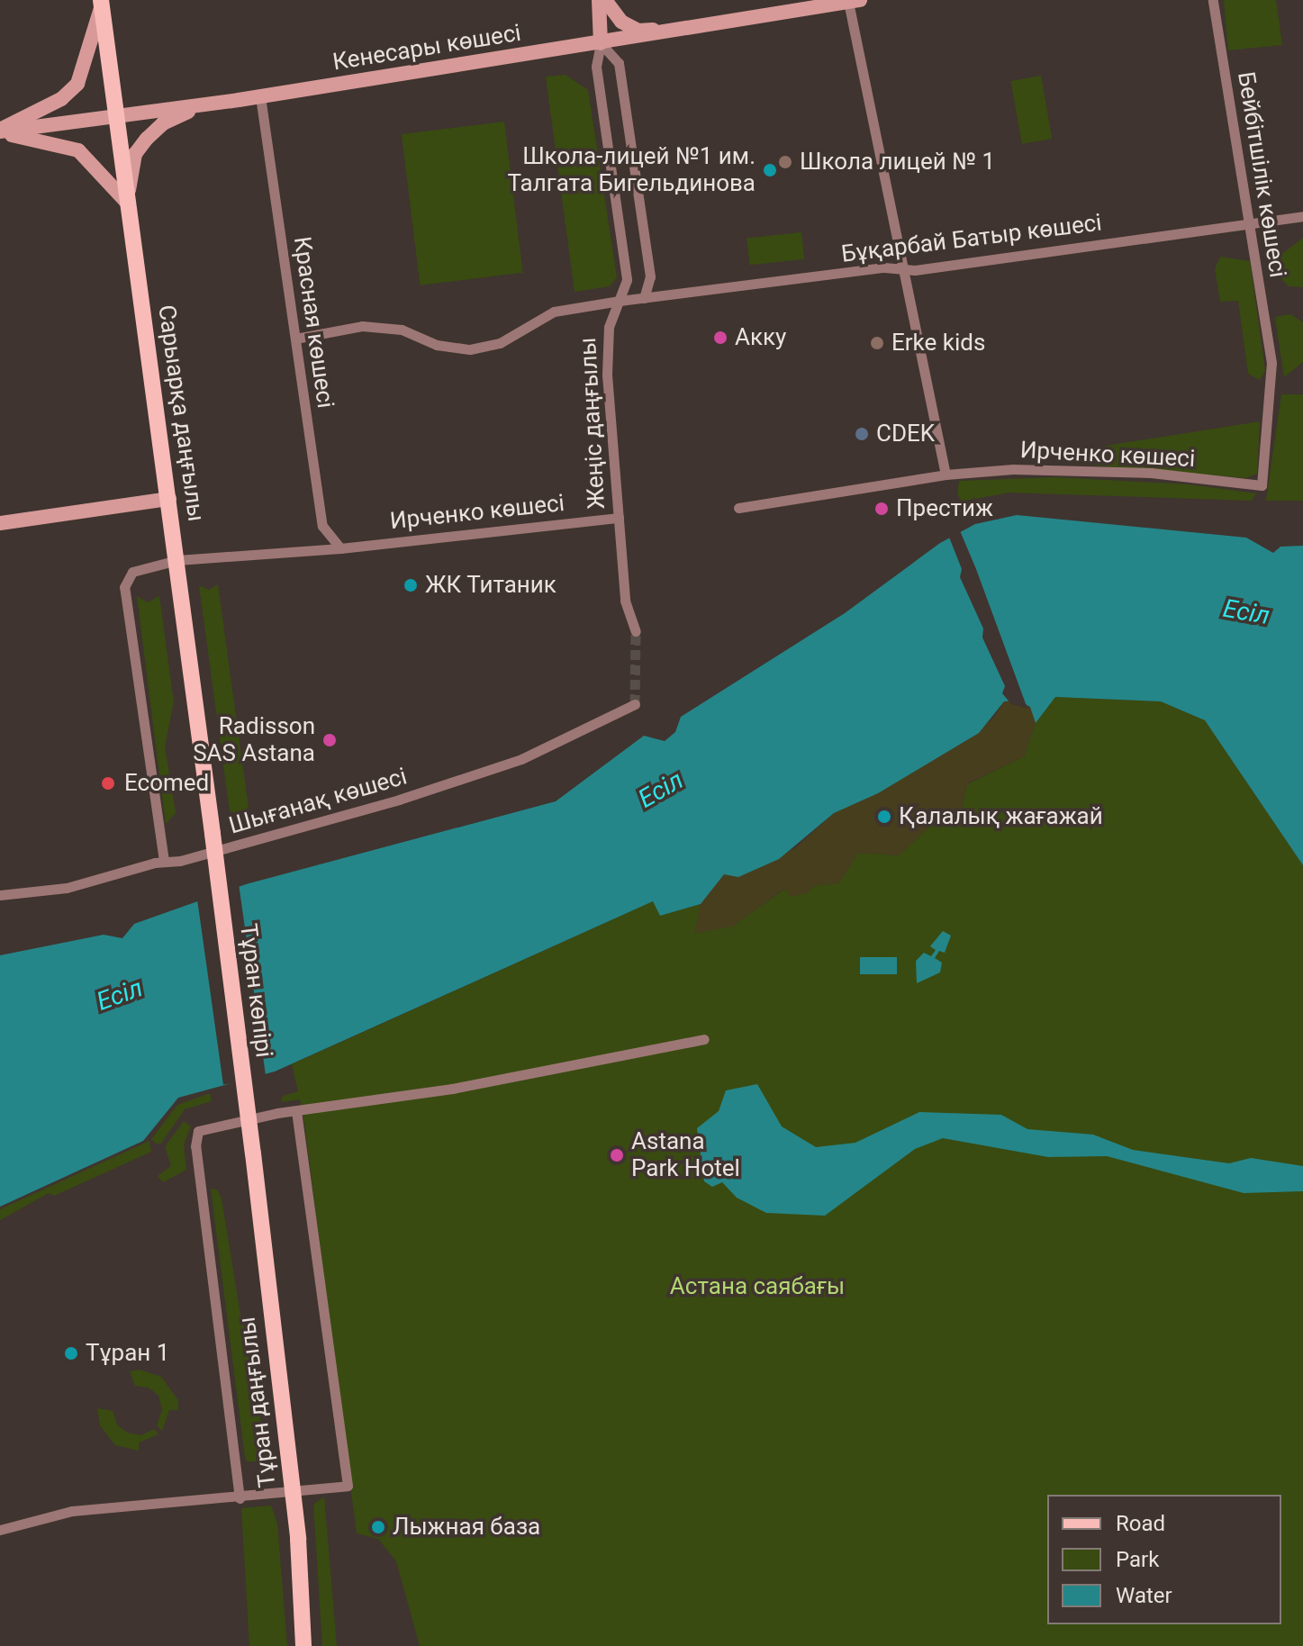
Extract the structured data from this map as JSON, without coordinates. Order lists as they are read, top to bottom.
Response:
{
  "streets": {
    "main road": [
      "Кенесары көшесі",
      "Сарыарқа даңғылы",
      "Жеңіс даңғылы",
      "Тұран көпірі",
      "Тұран даңғылы"
    ],
    "street": [
      "Бейбітшілік көшесі",
      "Бұқарбай Батыр көшесі",
      "Красная көшесі",
      "Ирченко көшесі",
      "Шығанақ көшесі"
    ]
  },
  "crossings": [
    ["Кенесары көшесі", "Красная көшесі"],
    ["Кенесары көшесі", "Сарыарқа даңғылы"],
    ["Кенесары көшесі", "Жеңіс даңғылы"],
    ["Бейбітшілік көшесі", "Бұқарбай Батыр көшесі"],
    ["Бейбітшілік көшесі", "Ирченко көшесі"],
    ["Бұқарбай Батыр көшесі", "Красная көшесі"],
    ["Бұқарбай Батыр көшесі", "Жеңіс даңғылы"],
    ["Красная көшесі", "Ирченко көшесі"],
    ["Сарыарқа даңғылы", "Ирченко көшесі"],
    ["Сарыарқа даңғылы", "Тұран көпірі"],
    ["Жеңіс даңғылы", "Ирченко көшесі"],
    ["Ирченко көшесі", "Шығанақ көшесі"],
    ["Тұран көпірі", "Тұран даңғылы"]
  ],
  "water": ["Есіл"],
  "parks": ["Астана саябағы"],
  "places": [
    "Школа лицей № 1",
    "Школа-лицей №1 им. Талгата Бигельдинова",
    "Акку",
    "Erke kids",
    "CDEK",
    "Престиж",
    "ЖК Титаник",
    "Radisson SAS Astana",
    "Ecomed",
    "Қалалық жағажай",
    "Astana Park Hotel",
    "Тұран 1",
    "Лыжная база"
  ],
  "legend": ["Road", "Park", "Water"]
}
